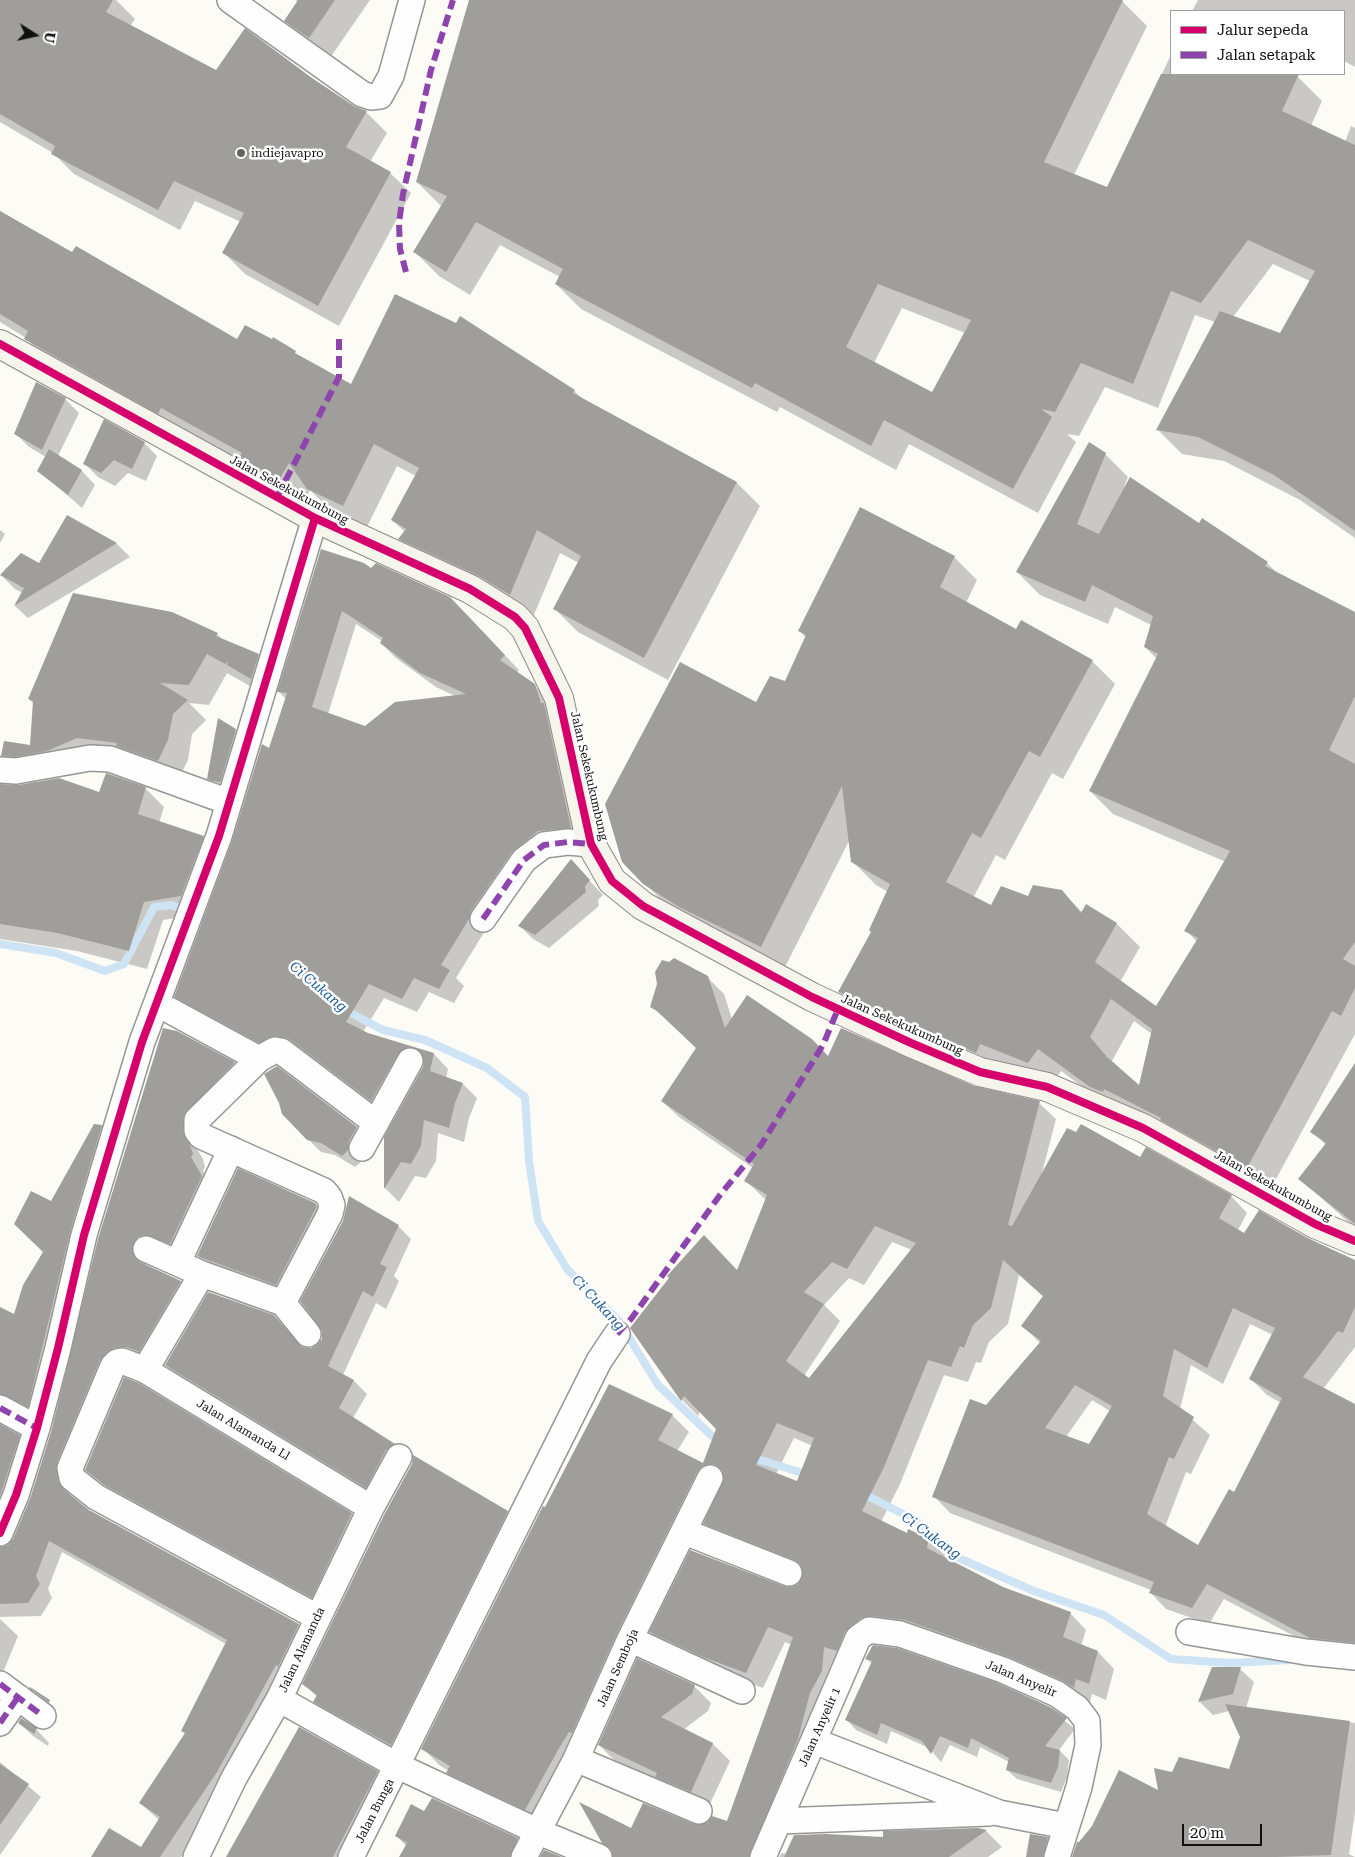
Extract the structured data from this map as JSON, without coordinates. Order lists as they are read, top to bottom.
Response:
{
  "streets": {
    "street": [
      "Jalan Sekekukumbung",
      "Jalan Alamanda Ll",
      "Jalan Alamanda",
      "Jalan Semboja",
      "Jalan Anyelir",
      "Jalan Anyelir 1",
      "Jalan Bunga"
    ]
  },
  "crossings": [
    ["Jalan Alamanda Ll", "Jalan Alamanda"],
    ["Jalan Anyelir", "Jalan Anyelir 1"]
  ],
  "water": ["Ci Cukang"],
  "places": ["indiejavapro"],
  "legend": ["Jalur sepeda", "Jalan setapak"],
  "scale_bar": "20 m",
  "north": "right"
}
